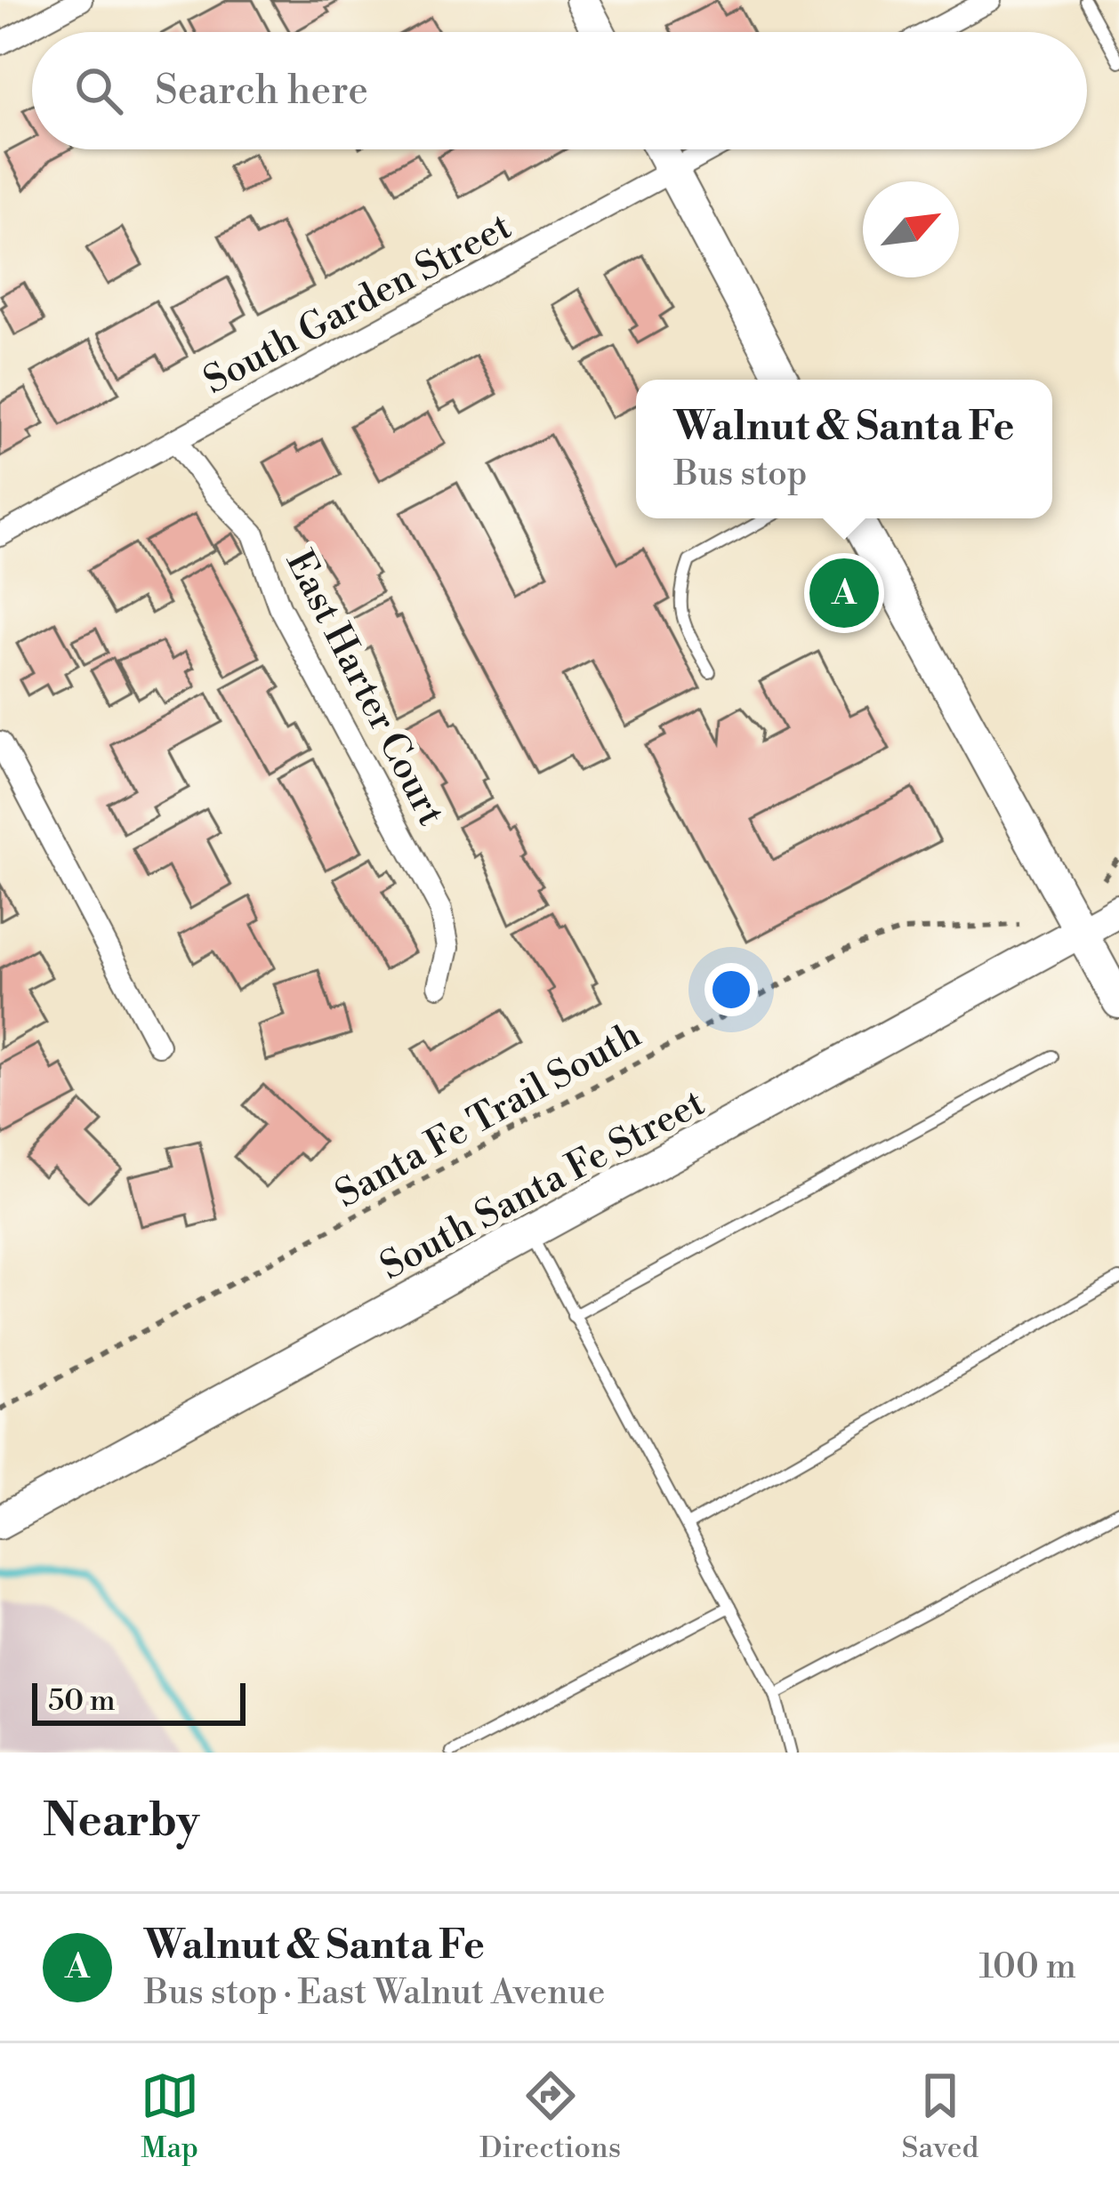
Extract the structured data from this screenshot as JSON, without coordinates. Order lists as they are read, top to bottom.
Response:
{
  "streets": {
    "street": ["South Garden Street", "East Harter Court", "South Santa Fe Street"],
    "path": ["Santa Fe Trail South"]
  },
  "crossings": [
    ["South Garden Street", "East Harter Court"]
  ],
  "scale_bar": "50 m",
  "north": "top right",
  "page": {
    "search": "Search here",
    "popup": ["Walnut & Santa Fe", "Bus stop"],
    "pins": "A",
    "scale": "50 m",
    "heading": "Nearby",
    "list": [
      {
        "mark": "A",
        "name": "Walnut & Santa Fe",
        "note": "Bus stop · East Walnut Avenue",
        "value": "100 m"
      }
    ],
    "nav": ["Map", "Directions", "Saved"]
  }
}
